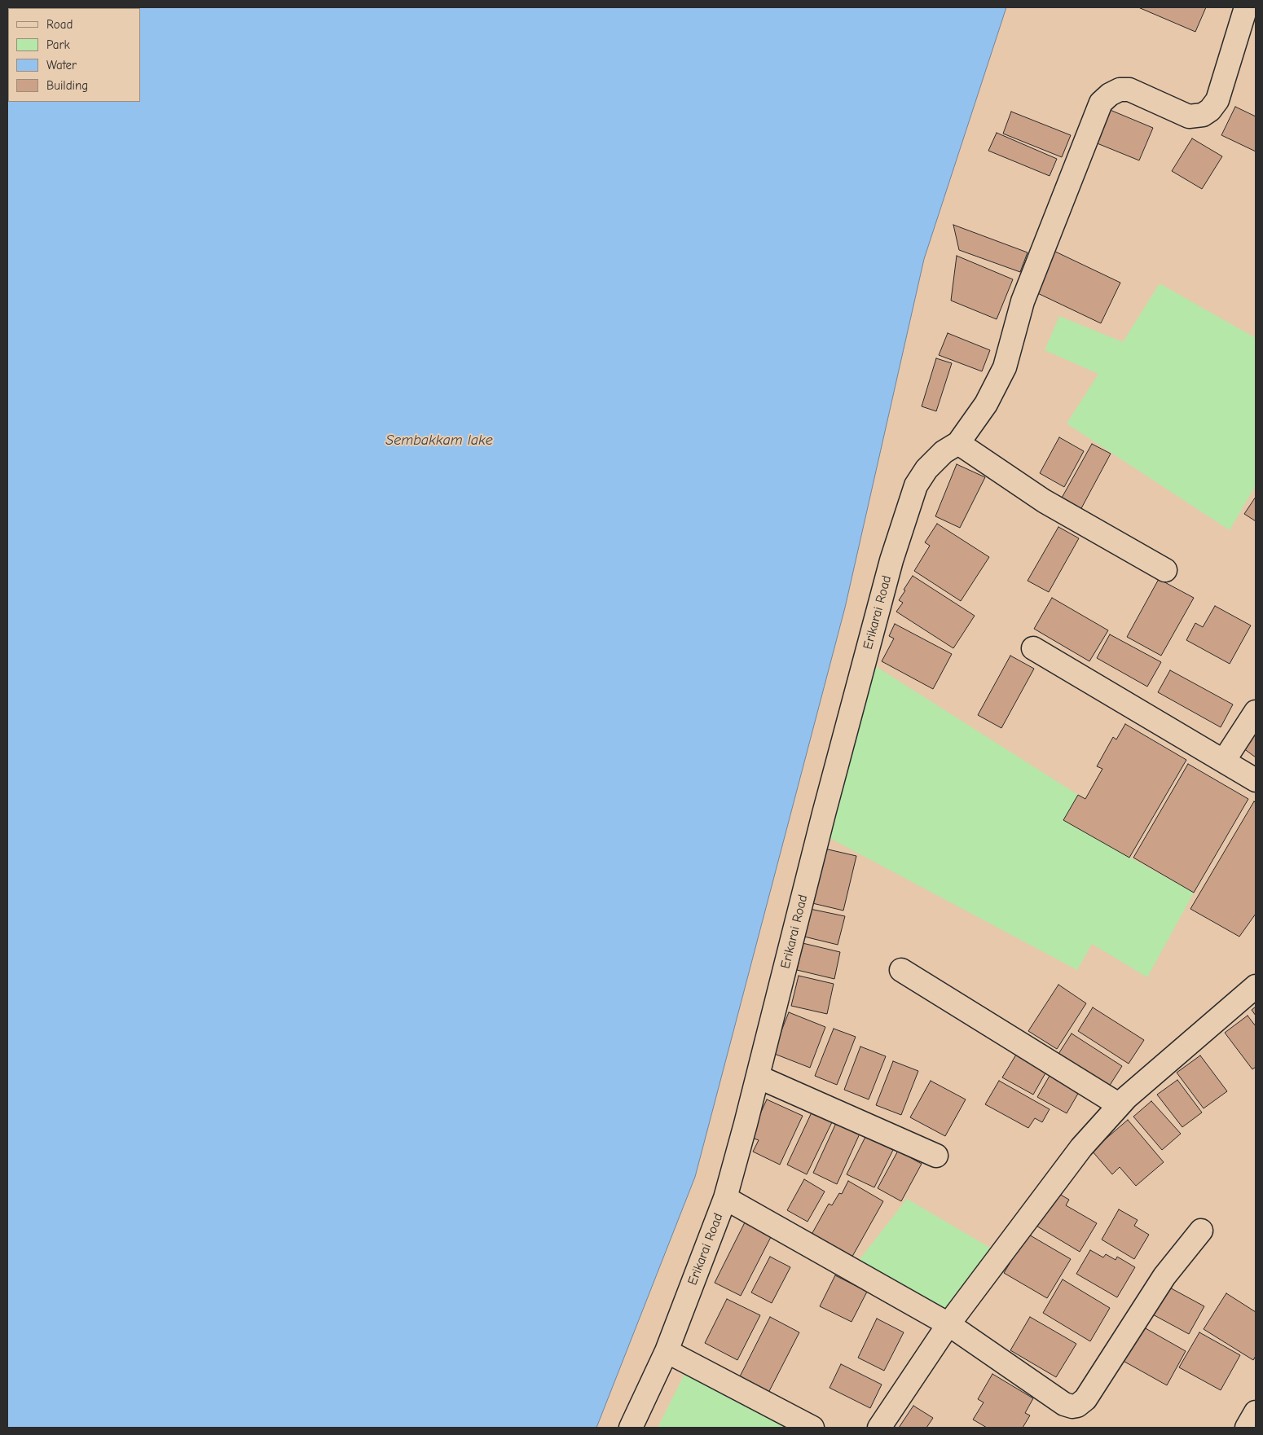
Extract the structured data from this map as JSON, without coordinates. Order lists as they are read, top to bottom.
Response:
{
  "streets": {
    "street": ["Erikarai Road"]
  },
  "water": ["Sembakkam lake"],
  "legend": [
    "Road",
    "Park",
    "Water",
    "Building"
  ]
}
